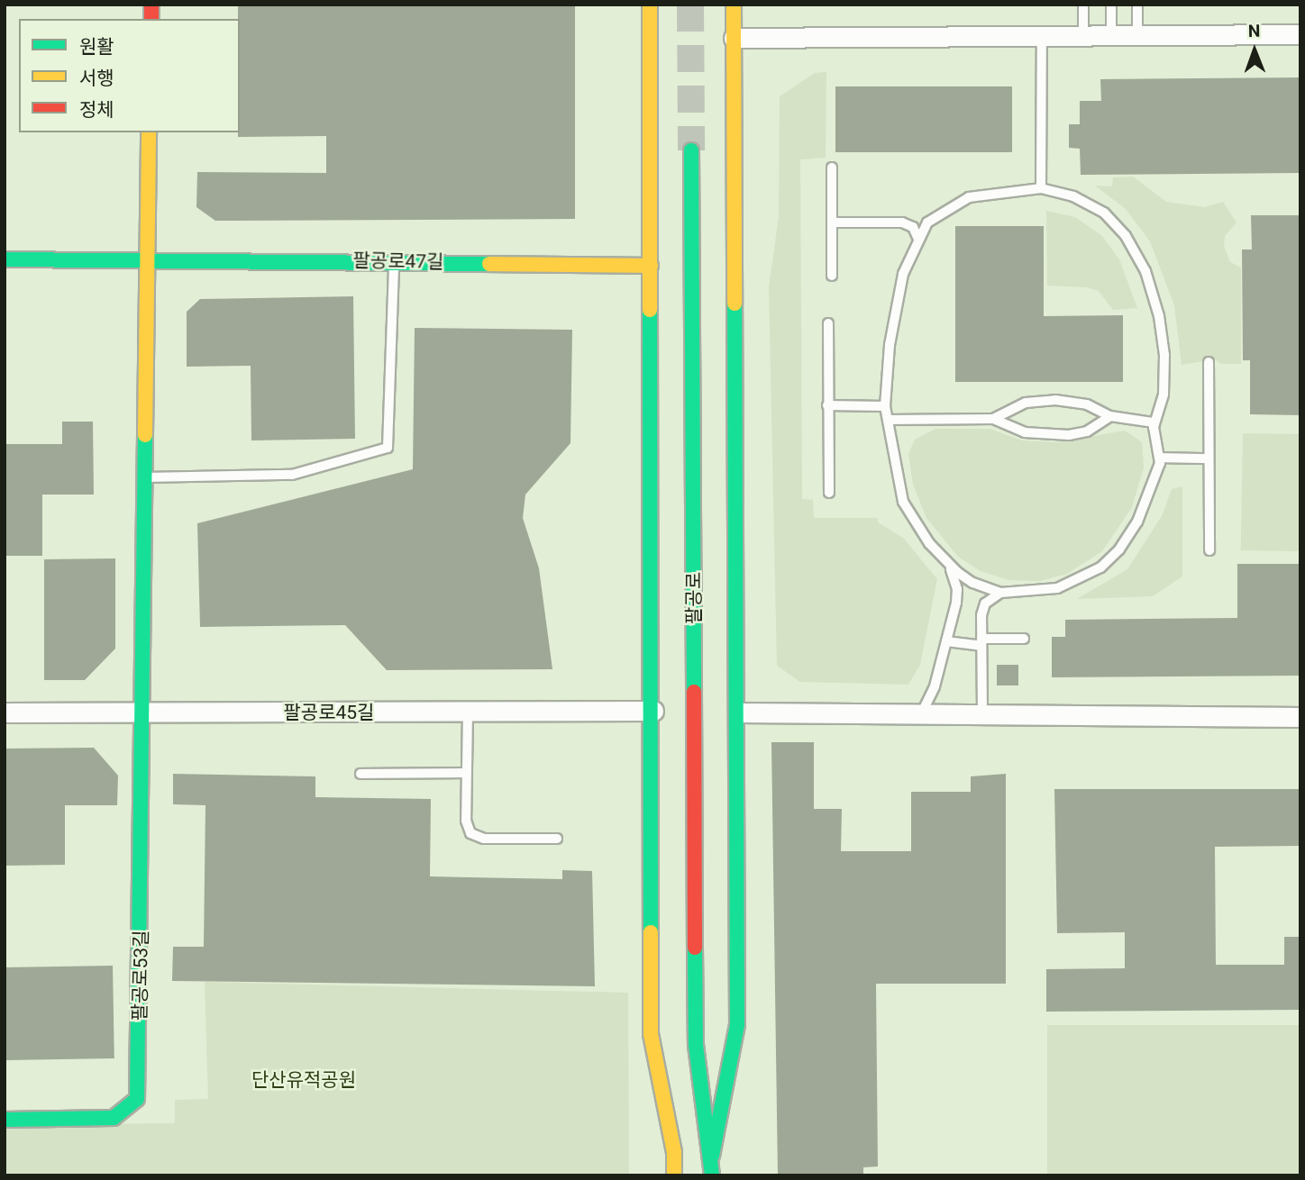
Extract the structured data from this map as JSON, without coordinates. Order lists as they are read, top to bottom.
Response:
{
  "streets": {
    "main road": ["팔공로47길", "팔공로", "팔공로53길"],
    "street": ["팔공로45길"]
  },
  "crossings": [
    ["팔공로45길", "팔공로53길"]
  ],
  "parks": ["단산유적공원"],
  "legend": ["원활", "서행", "정체"],
  "north": "top"
}
